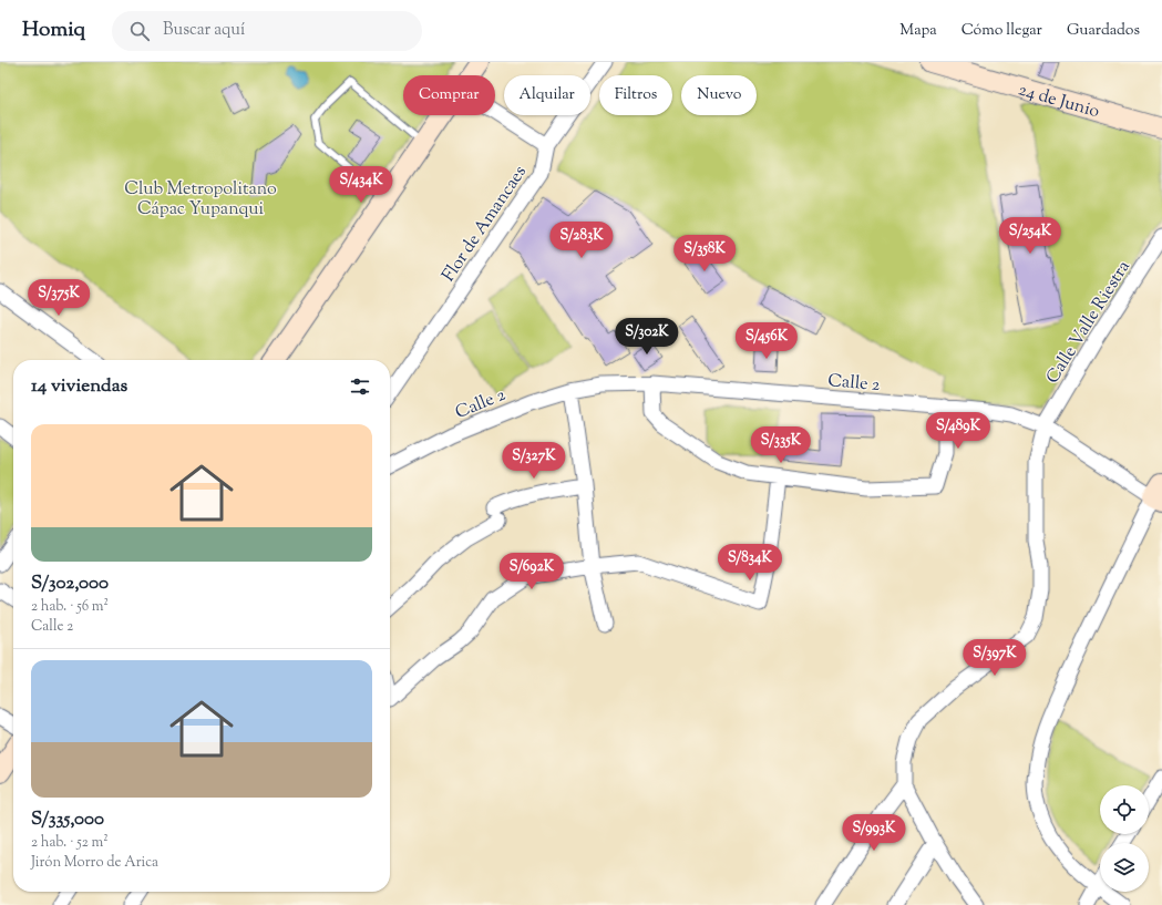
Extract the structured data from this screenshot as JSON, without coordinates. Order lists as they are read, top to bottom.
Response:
{
  "streets": {
    "street": [
      "24 de Junio",
      "Flor de Amancaes",
      "Calle Valle Riestra",
      "Calle 2"
    ]
  },
  "crossings": [
    ["Calle Valle Riestra", "Calle 2"]
  ],
  "parks": ["Club Metropolitano Cápac Yupanqui"],
  "page": {
    "header": "Homiq",
    "search": "Buscar aquí",
    "nav": ["Mapa", "Cómo llegar", "Guardados"],
    "chip": [
      "Comprar",
      "Alquilar",
      "Filtros",
      "Nuevo"
    ],
    "price": [
      "S/434K",
      "S/254K",
      "S/283K",
      "S/358K",
      "S/375K",
      "S/302K",
      "S/456K",
      "S/489K",
      "S/335K",
      "S/327K",
      "S/834K",
      "S/692K",
      "S/397K",
      "S/993K"
    ],
    "heading": "14 viviendas",
    "list": [
      {
        "name": "S/302,000",
        "note": "2 hab. · 56 m² · Calle 2"
      },
      {
        "name": "S/335,000",
        "note": "2 hab. · 52 m² · Jirón Morro de Arica"
      }
    ]
  }
}
